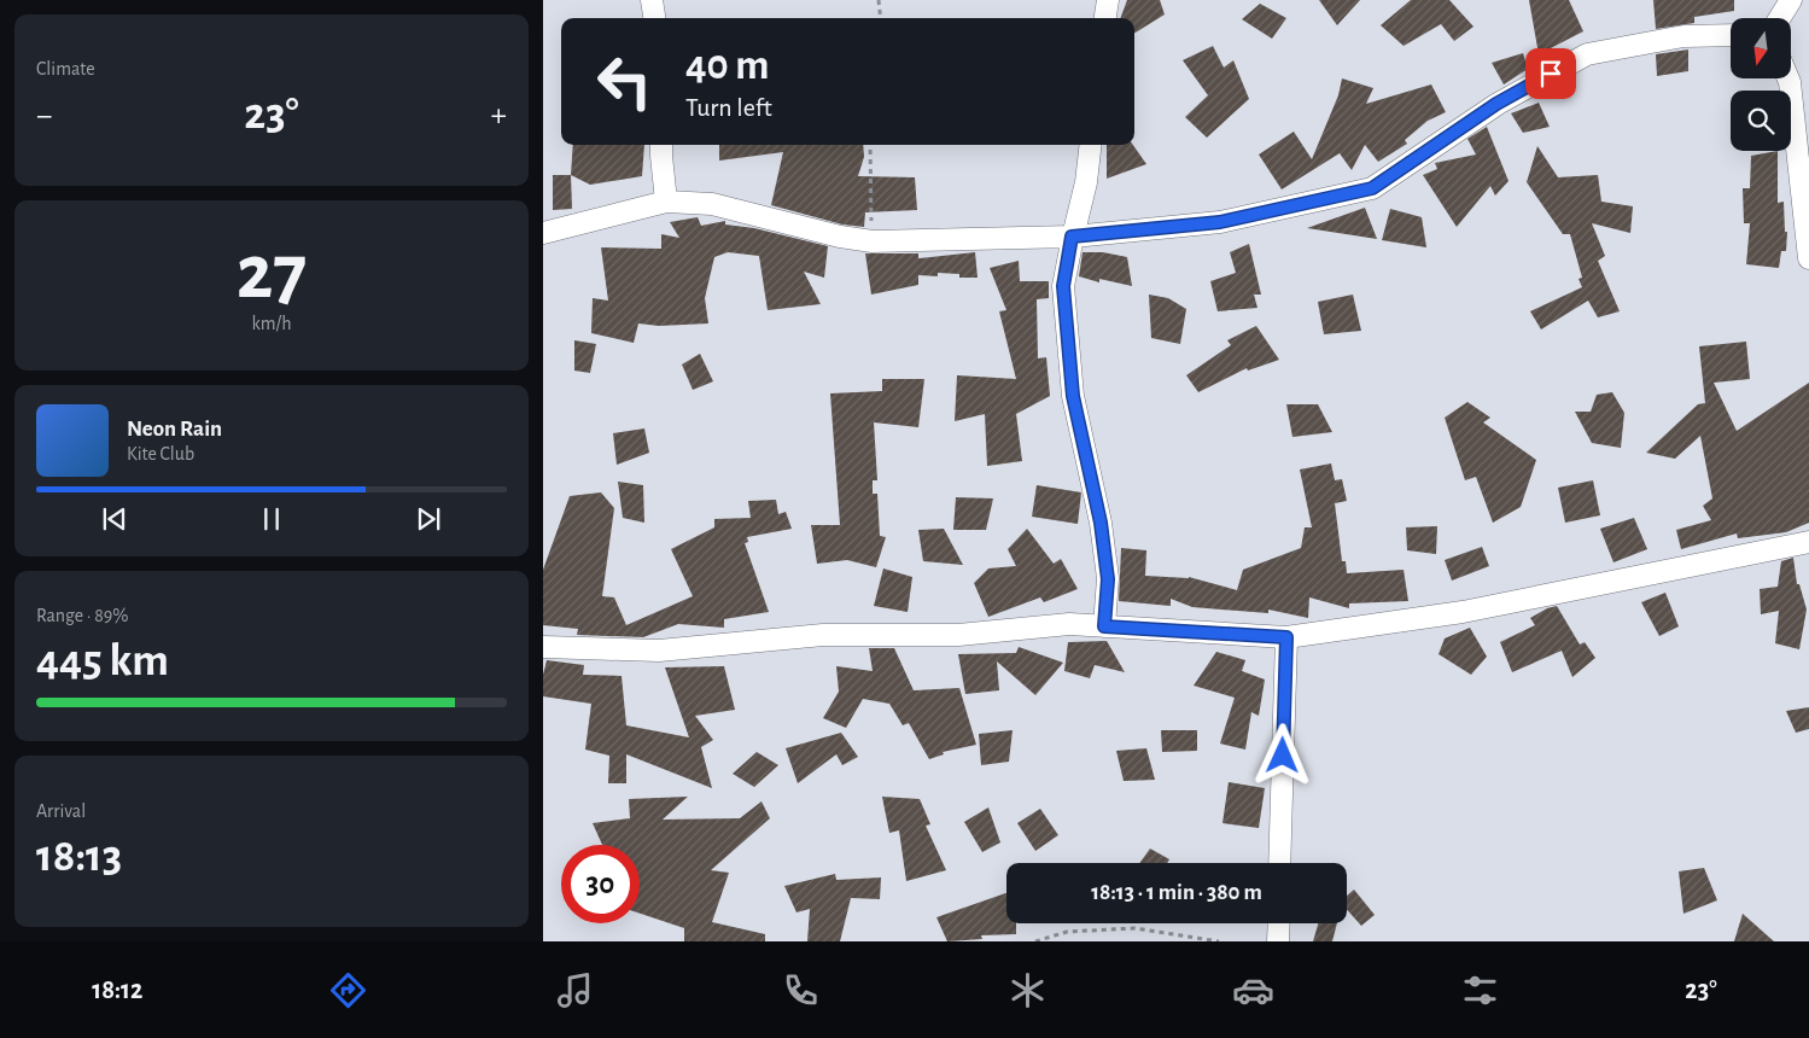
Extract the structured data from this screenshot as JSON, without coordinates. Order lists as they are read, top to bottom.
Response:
{
  "north": "bottom",
  "page": {
    "tile": [
      "Climate",
      ["27", "km/h"],
      ["Range · 89%", "445 km"],
      ["Arrival", "18:13"]
    ],
    "turn": ["40 m", "Turn left"],
    "heat": ["−", "23°", "+"],
    "song": ["Neon Rain", "Kite Club"],
    "limit": "30",
    "trip": "18:13 · 1 min · 380 m",
    "tabs": ["18:12", "23°"]
  }
}
